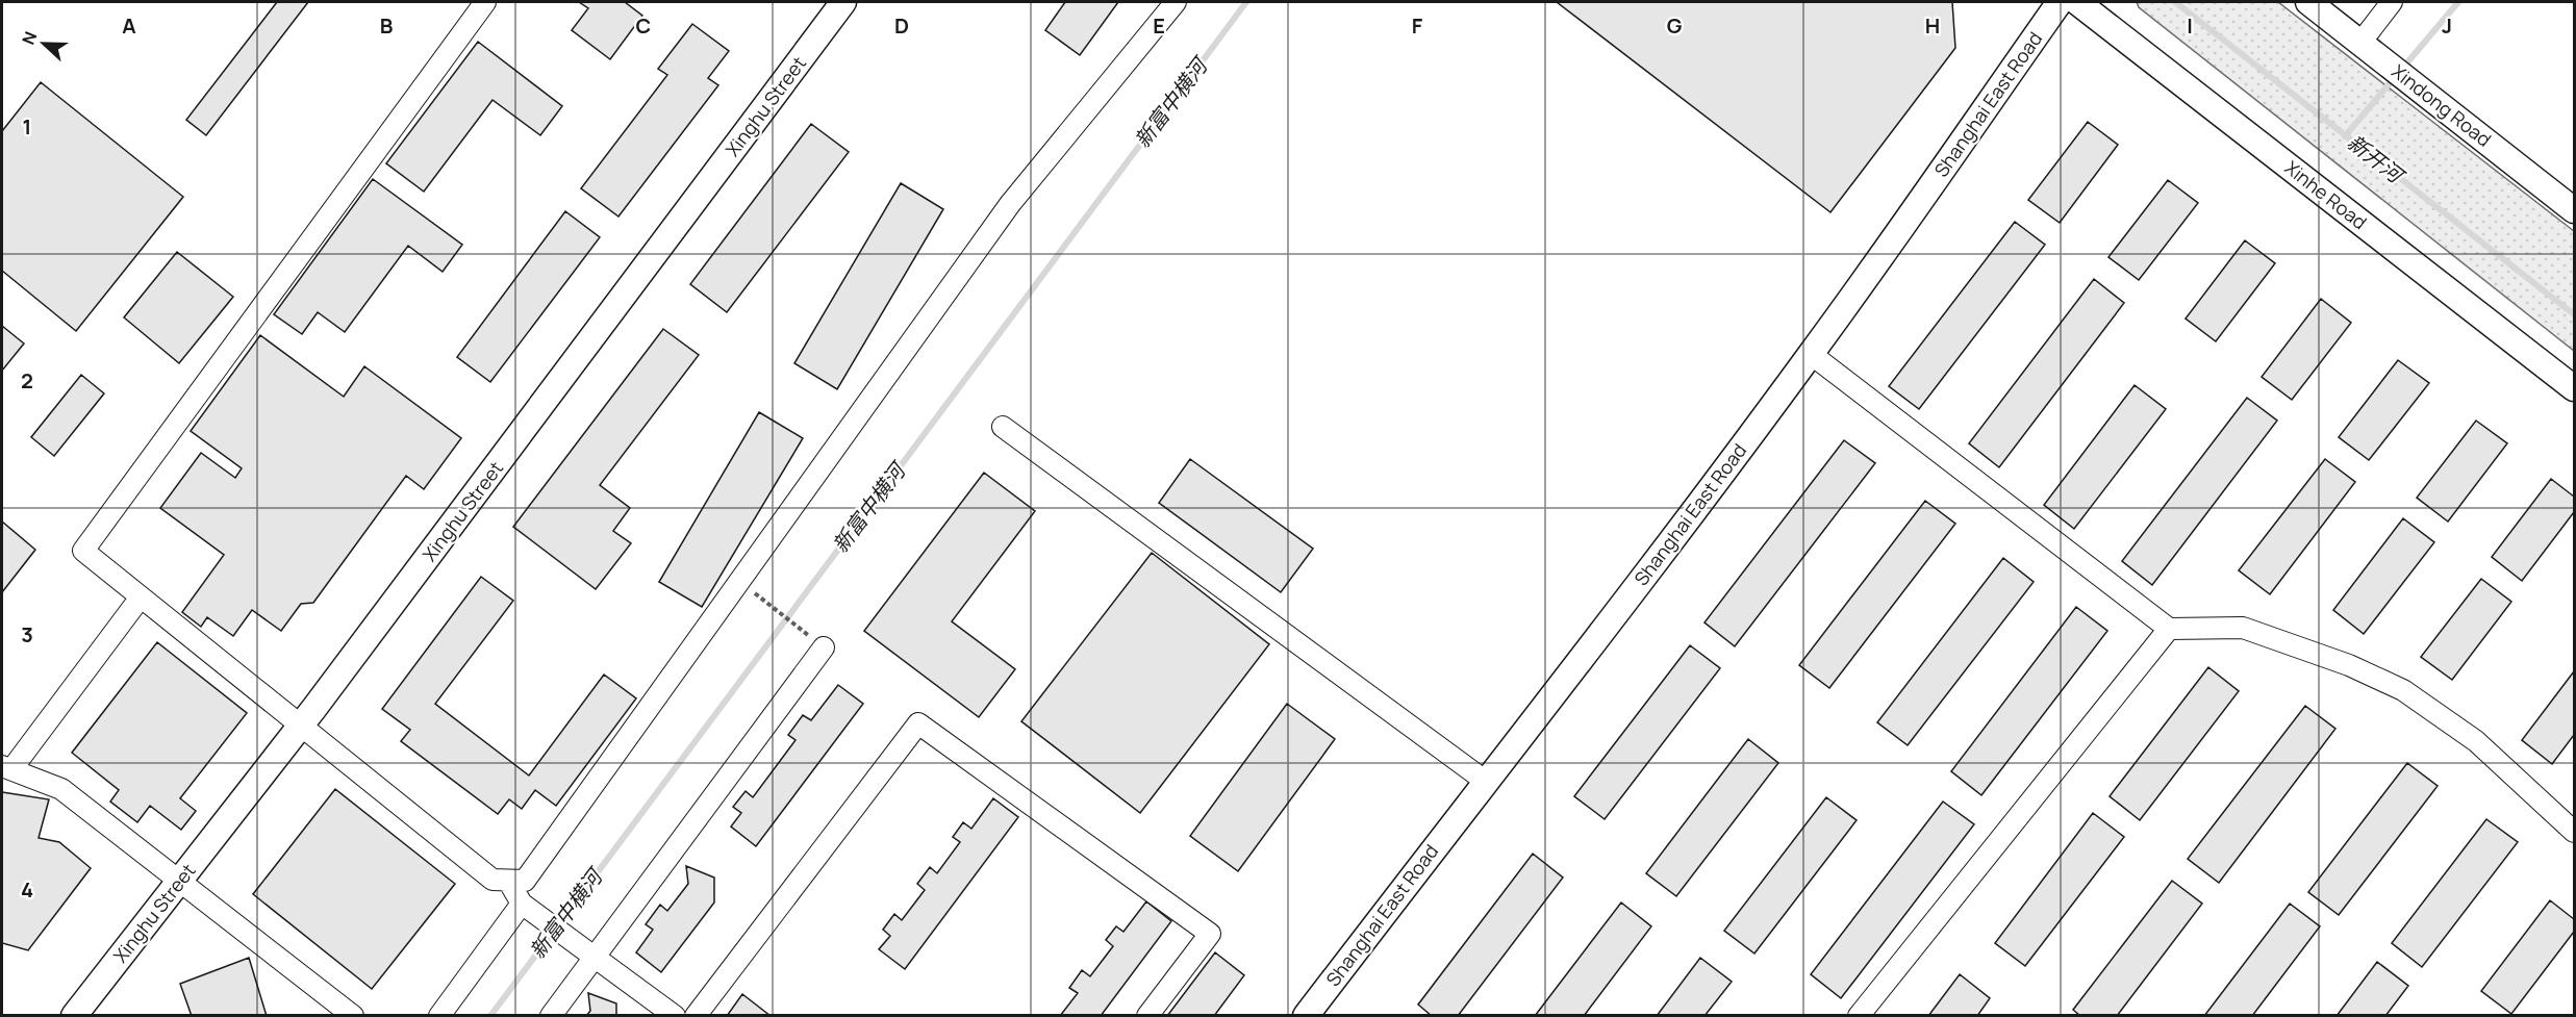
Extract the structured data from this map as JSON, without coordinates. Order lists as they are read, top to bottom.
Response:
{
  "streets": {
    "street": [
      "Shanghai East Road",
      "Xindong Road",
      "Xinghu Street",
      "Xinhe Road"
    ]
  },
  "water": ["新富中横河", "新开河"],
  "north": "left",
  "grid": {
    "columns": [
      "A",
      "B",
      "C",
      "D",
      "E",
      "F",
      "G",
      "H",
      "I",
      "J"
    ],
    "rows": [
      "1",
      "2",
      "3",
      "4"
    ]
  }
}
